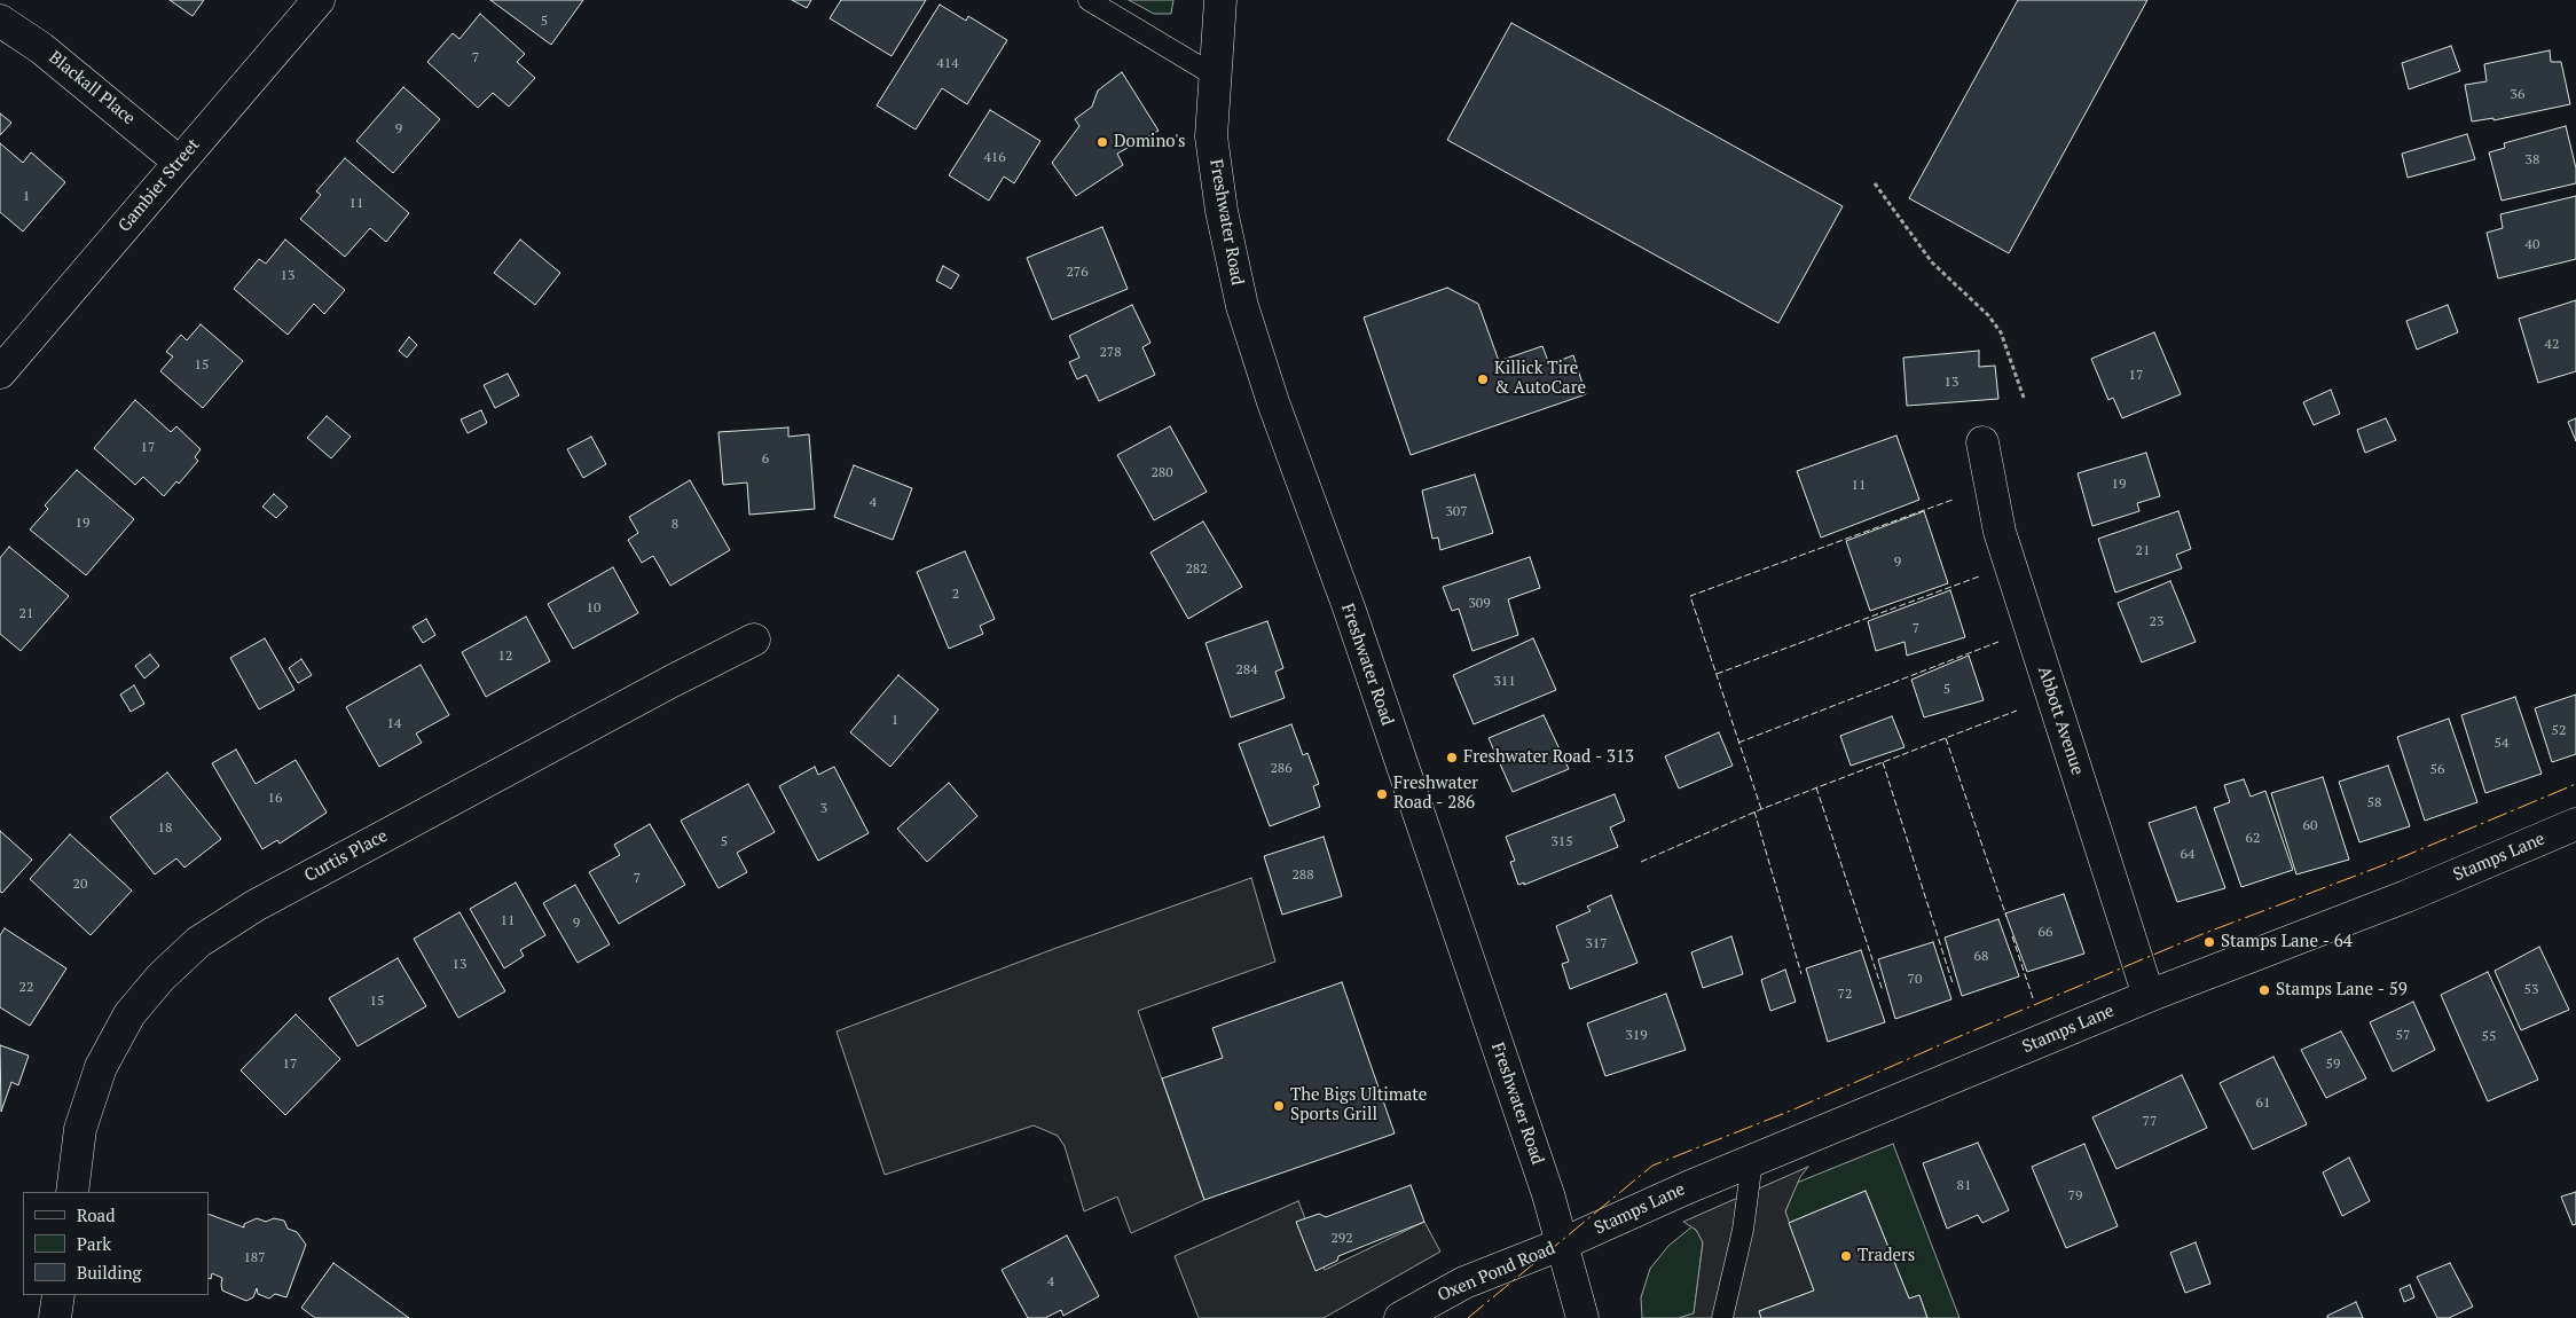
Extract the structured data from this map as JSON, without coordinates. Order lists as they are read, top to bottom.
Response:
{
  "streets": {
    "street": [
      "Blackall Place",
      "Gambier Street",
      "Freshwater Road",
      "Abbott Avenue",
      "Curtis Place",
      "Stamps Lane",
      "Oxen Pond Road"
    ]
  },
  "crossings": [
    ["Blackall Place", "Gambier Street"],
    ["Freshwater Road", "Stamps Lane"],
    ["Freshwater Road", "Oxen Pond Road"],
    ["Abbott Avenue", "Stamps Lane"],
    ["Stamps Lane", "Oxen Pond Road"]
  ],
  "places": [
    "Domino's",
    "Killick Tire & AutoCare",
    "Freshwater Road - 313",
    "Freshwater Road - 286",
    "Stamps Lane - 64",
    "Stamps Lane - 59",
    "The Bigs Ultimate Sports Grill",
    "Traders"
  ],
  "house_numbers": [
    "5",
    "7",
    "414",
    "36",
    "9",
    "416",
    "38",
    "1",
    "11",
    "40",
    "276",
    "13",
    "42",
    "278",
    "15",
    "17",
    "13",
    "17",
    "6",
    "280",
    "19",
    "11",
    "4",
    "307",
    "19",
    "8",
    "21",
    "9",
    "282",
    "2",
    "309",
    "10",
    "21",
    "23",
    "7",
    "12",
    "284",
    "311",
    "5",
    "1",
    "14",
    "52",
    "54",
    "286",
    "56",
    "16",
    "58",
    "3",
    "60",
    "18",
    "62",
    "5",
    "315",
    "64",
    "288",
    "7",
    "20",
    "11",
    "9",
    "66",
    "317",
    "68",
    "13",
    "70",
    "22",
    "53",
    "72",
    "15",
    "319",
    "57",
    "55",
    "17",
    "59",
    "61",
    "77",
    "81",
    "79",
    "292",
    "187",
    "4"
  ],
  "legend": ["Road", "Park", "Building"]
}
